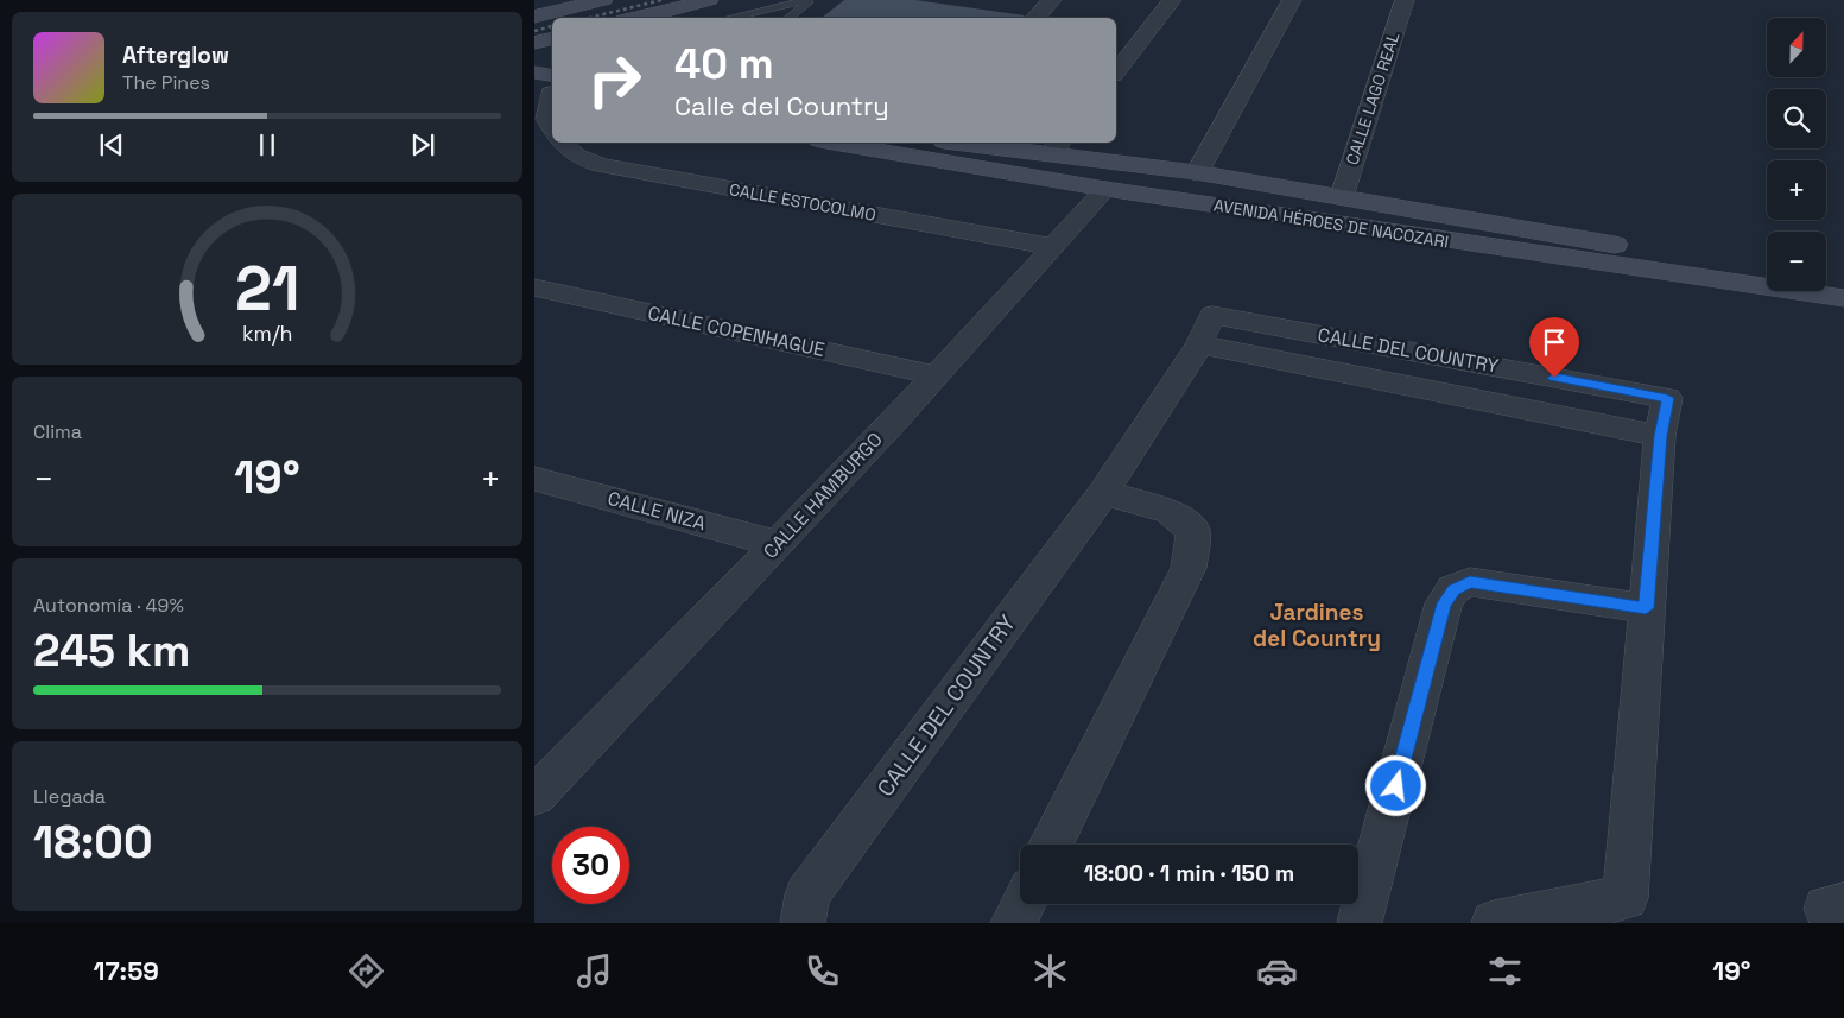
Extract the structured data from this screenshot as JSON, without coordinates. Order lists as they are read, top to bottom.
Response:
{
  "streets": {
    "main road": ["AVENIDA HÉROES DE NACOZARI"],
    "street": [
      "CALLE LAGO REAL",
      "CALLE ESTOCOLMO",
      "CALLE COPENHAGUE",
      "CALLE DEL COUNTRY",
      "CALLE HAMBURGO",
      "CALLE NIZA"
    ]
  },
  "crossings": [
    ["CALLE LAGO REAL", "AVENIDA HÉROES DE NACOZARI"],
    ["CALLE ESTOCOLMO", "CALLE HAMBURGO"],
    ["AVENIDA HÉROES DE NACOZARI", "CALLE HAMBURGO"],
    ["CALLE COPENHAGUE", "CALLE HAMBURGO"],
    ["CALLE HAMBURGO", "CALLE NIZA"]
  ],
  "districts": ["Jardines del Country"],
  "north": "top",
  "page": {
    "map_buttons": ["+", "−"],
    "turn": ["40 m", "Calle del Country"],
    "song": ["Afterglow", "The Pines"],
    "tile": [
      "Clima",
      ["Autonomía · 49%", "245 km"],
      ["Llegada", "18:00"]
    ],
    "heat": ["−", "19°", "+"],
    "limit": "30",
    "trip": "18:00 · 1 min · 150 m",
    "tabs": ["17:59", "19°"],
    "gauge": ["21", "km/h"]
  }
}
